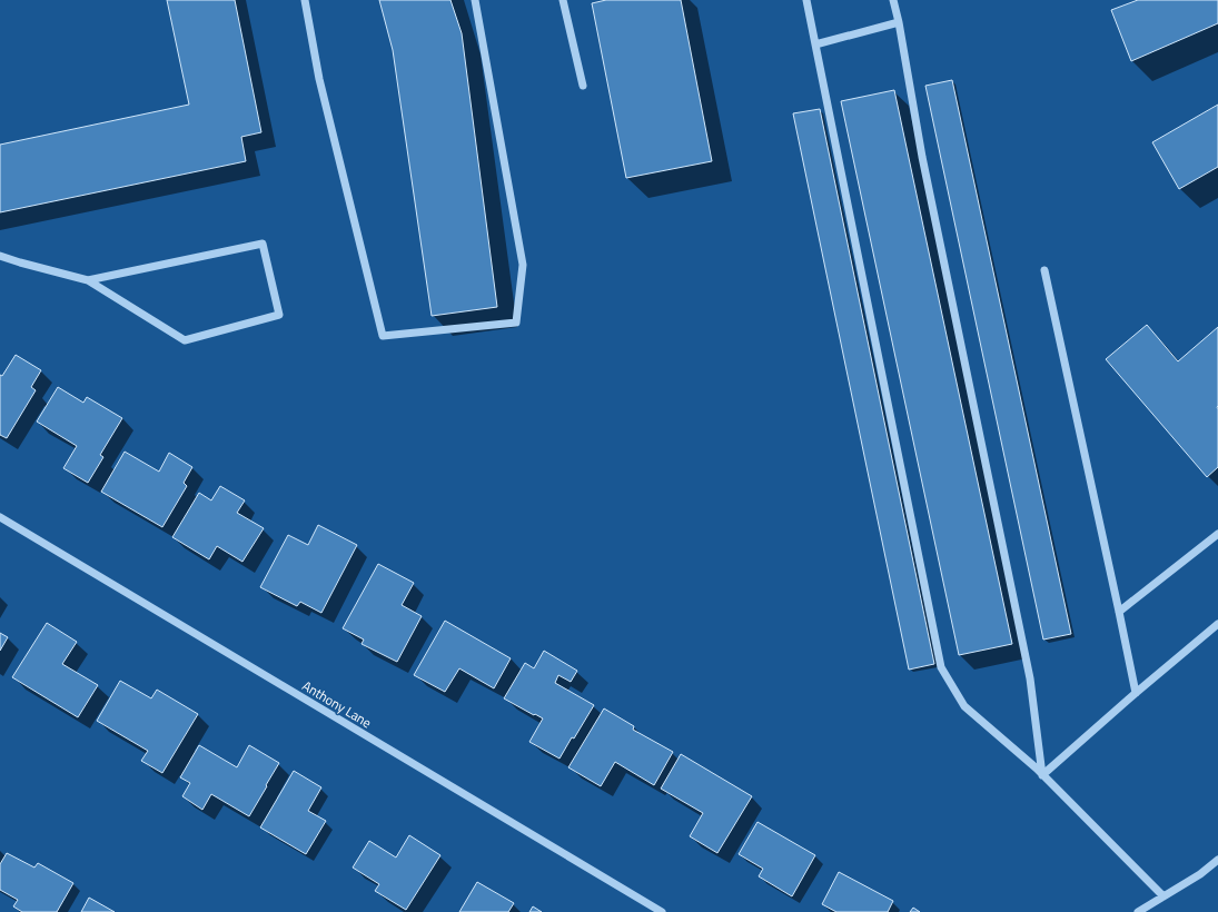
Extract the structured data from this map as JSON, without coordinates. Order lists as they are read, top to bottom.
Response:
{
  "streets": {
    "street": ["Anthony Lane"]
  }
}
